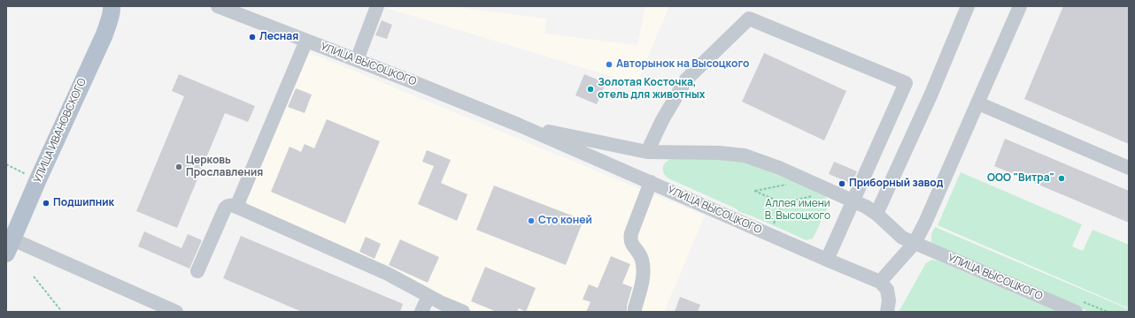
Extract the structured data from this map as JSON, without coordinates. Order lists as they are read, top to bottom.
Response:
{
  "streets": {
    "main road": ["УЛИЦА ИВАНОВСКОГО"],
    "street": ["УЛИЦА ВЫСОЦКОГО"]
  },
  "parks": ["Аллея имени В. Высоцкого"],
  "places": [
    "Лесная",
    "Авторынок на Высоцкого",
    "Золотая Косточка, отель для животных",
    "Церковь Прославления",
    "ООО \"Витра\"",
    "Приборный завод",
    "Подшипник",
    "Сто коней"
  ]
}
